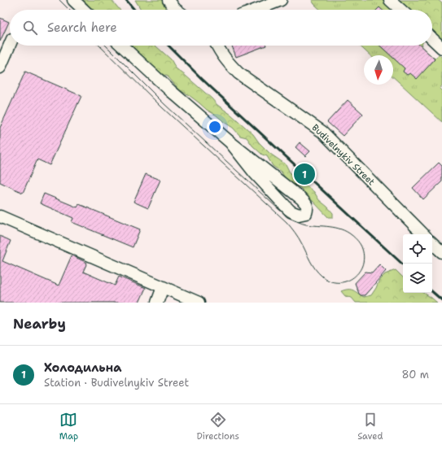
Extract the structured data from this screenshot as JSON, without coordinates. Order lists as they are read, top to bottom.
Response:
{
  "streets": {
    "street": ["Budivelnykiv Street"]
  },
  "north": "bottom",
  "page": {
    "search": "Search here",
    "pins": "1",
    "heading": "Nearby",
    "list": [
      {
        "mark": "1",
        "name": "Холодильна",
        "note": "Station · Budivelnykiv Street",
        "value": "80 m"
      }
    ],
    "nav": ["Map", "Directions", "Saved"]
  }
}
